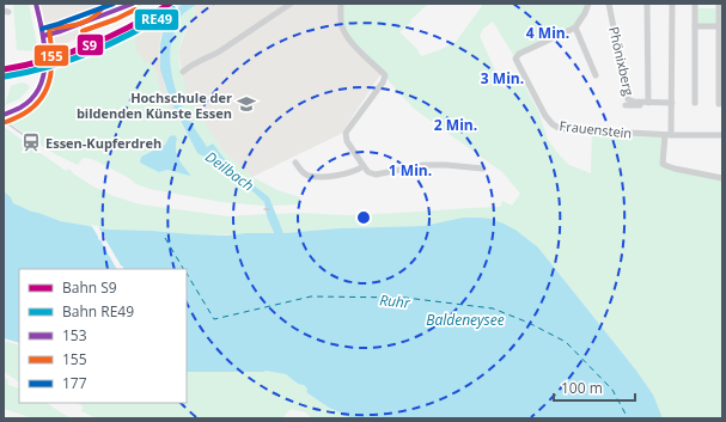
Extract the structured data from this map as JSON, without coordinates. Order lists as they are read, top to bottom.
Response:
{
  "streets": {
    "street": ["Phönixberg", "Frauenstein"]
  },
  "water": ["Deilbach", "Ruhr", "Baldeneysee"],
  "places": {
    "school or university": ["Hochschule der bildenden Künste Essen"],
    "station": ["Essen-Kupferdreh"]
  },
  "lines": [
    "rail line S9",
    "transit line 153",
    "transit line 177",
    "transit line 155",
    "rail line RE49"
  ],
  "legend": [
    "Bahn S9",
    "Bahn RE49",
    "153",
    "155",
    "177"
  ],
  "scale_bar": "100 m",
  "rings": [
    "4 Min.",
    "3 Min.",
    "2 Min.",
    "1 Min."
  ]
}
